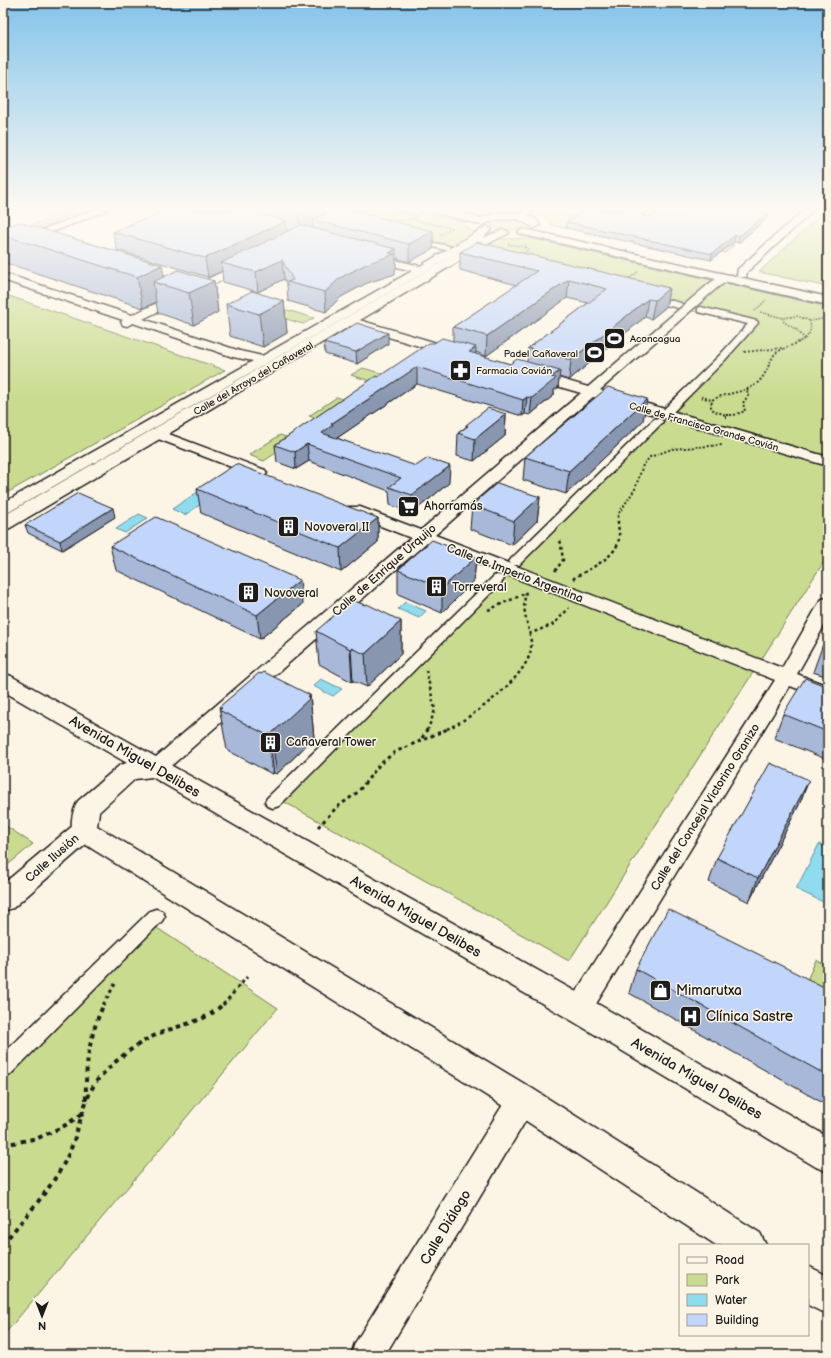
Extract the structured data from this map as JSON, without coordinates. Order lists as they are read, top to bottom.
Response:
{
  "streets": {
    "main road": ["Calle del Arroyo del Cañaveral", "Avenida Miguel Delibes", "Calle Ilusión"],
    "street": [
      "Calle de Francisco Grande Covián",
      "Calle de Enrique Urquijo",
      "Calle de Imperio Argentina",
      "Calle del Concejal Victorino Granizo",
      "Calle Diálogo"
    ]
  },
  "crossings": [
    ["Calle de Francisco Grande Covián", "Calle de Enrique Urquijo"],
    ["Calle de Enrique Urquijo", "Calle de Imperio Argentina"],
    ["Calle de Enrique Urquijo", "Avenida Miguel Delibes"],
    ["Calle de Imperio Argentina", "Calle del Concejal Victorino Granizo"],
    ["Avenida Miguel Delibes", "Calle del Concejal Victorino Granizo"]
  ],
  "places": {
    "sports": ["Aconcagua", "Padel Cañaveral"],
    "pharmacy": ["Farmacia Covián"],
    "supermarket": ["Ahorramás"],
    "building": [
      "Novoveral II",
      "Torreveral",
      "Novoveral",
      "Cañaveral Tower"
    ],
    "shop": ["Mimarutxa"],
    "hospital": ["Clínica Sastre"]
  },
  "legend": [
    "Road",
    "Park",
    "Water",
    "Building"
  ],
  "north": "bottom"
}
